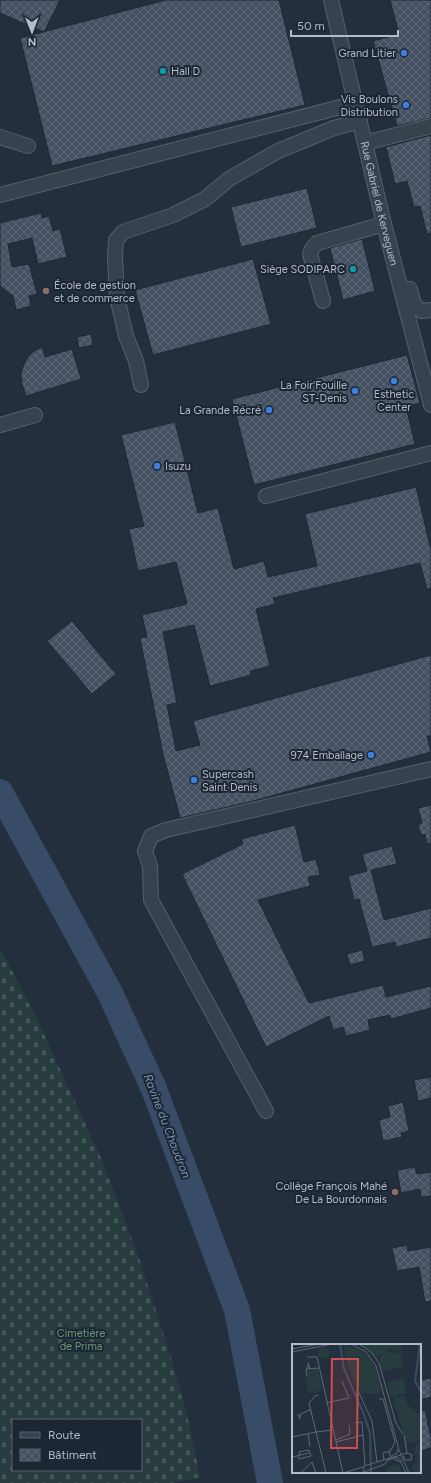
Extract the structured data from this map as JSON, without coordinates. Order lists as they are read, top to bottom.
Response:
{
  "streets": {
    "street": ["Rue Gabriel de Kerveguen"]
  },
  "water": ["Ravine du Chaudron"],
  "parks": ["Cimetière de Prima"],
  "places": [
    "Grand Litier",
    "Hall D",
    "Vis Boulons Distribution",
    "Siège SODIPARC",
    "École de gestion et de commerce",
    "Esthetic Center",
    "La Foir'Fouille ST-Denis",
    "La Grande Récré",
    "Isuzu",
    "974 Emballage",
    "Supercash Saint Denis",
    "Collège François Mahé De La Bourdonnais"
  ],
  "legend": ["Route", "Bâtiment"],
  "scale_bar": "50 m",
  "north": "bottom"
}
